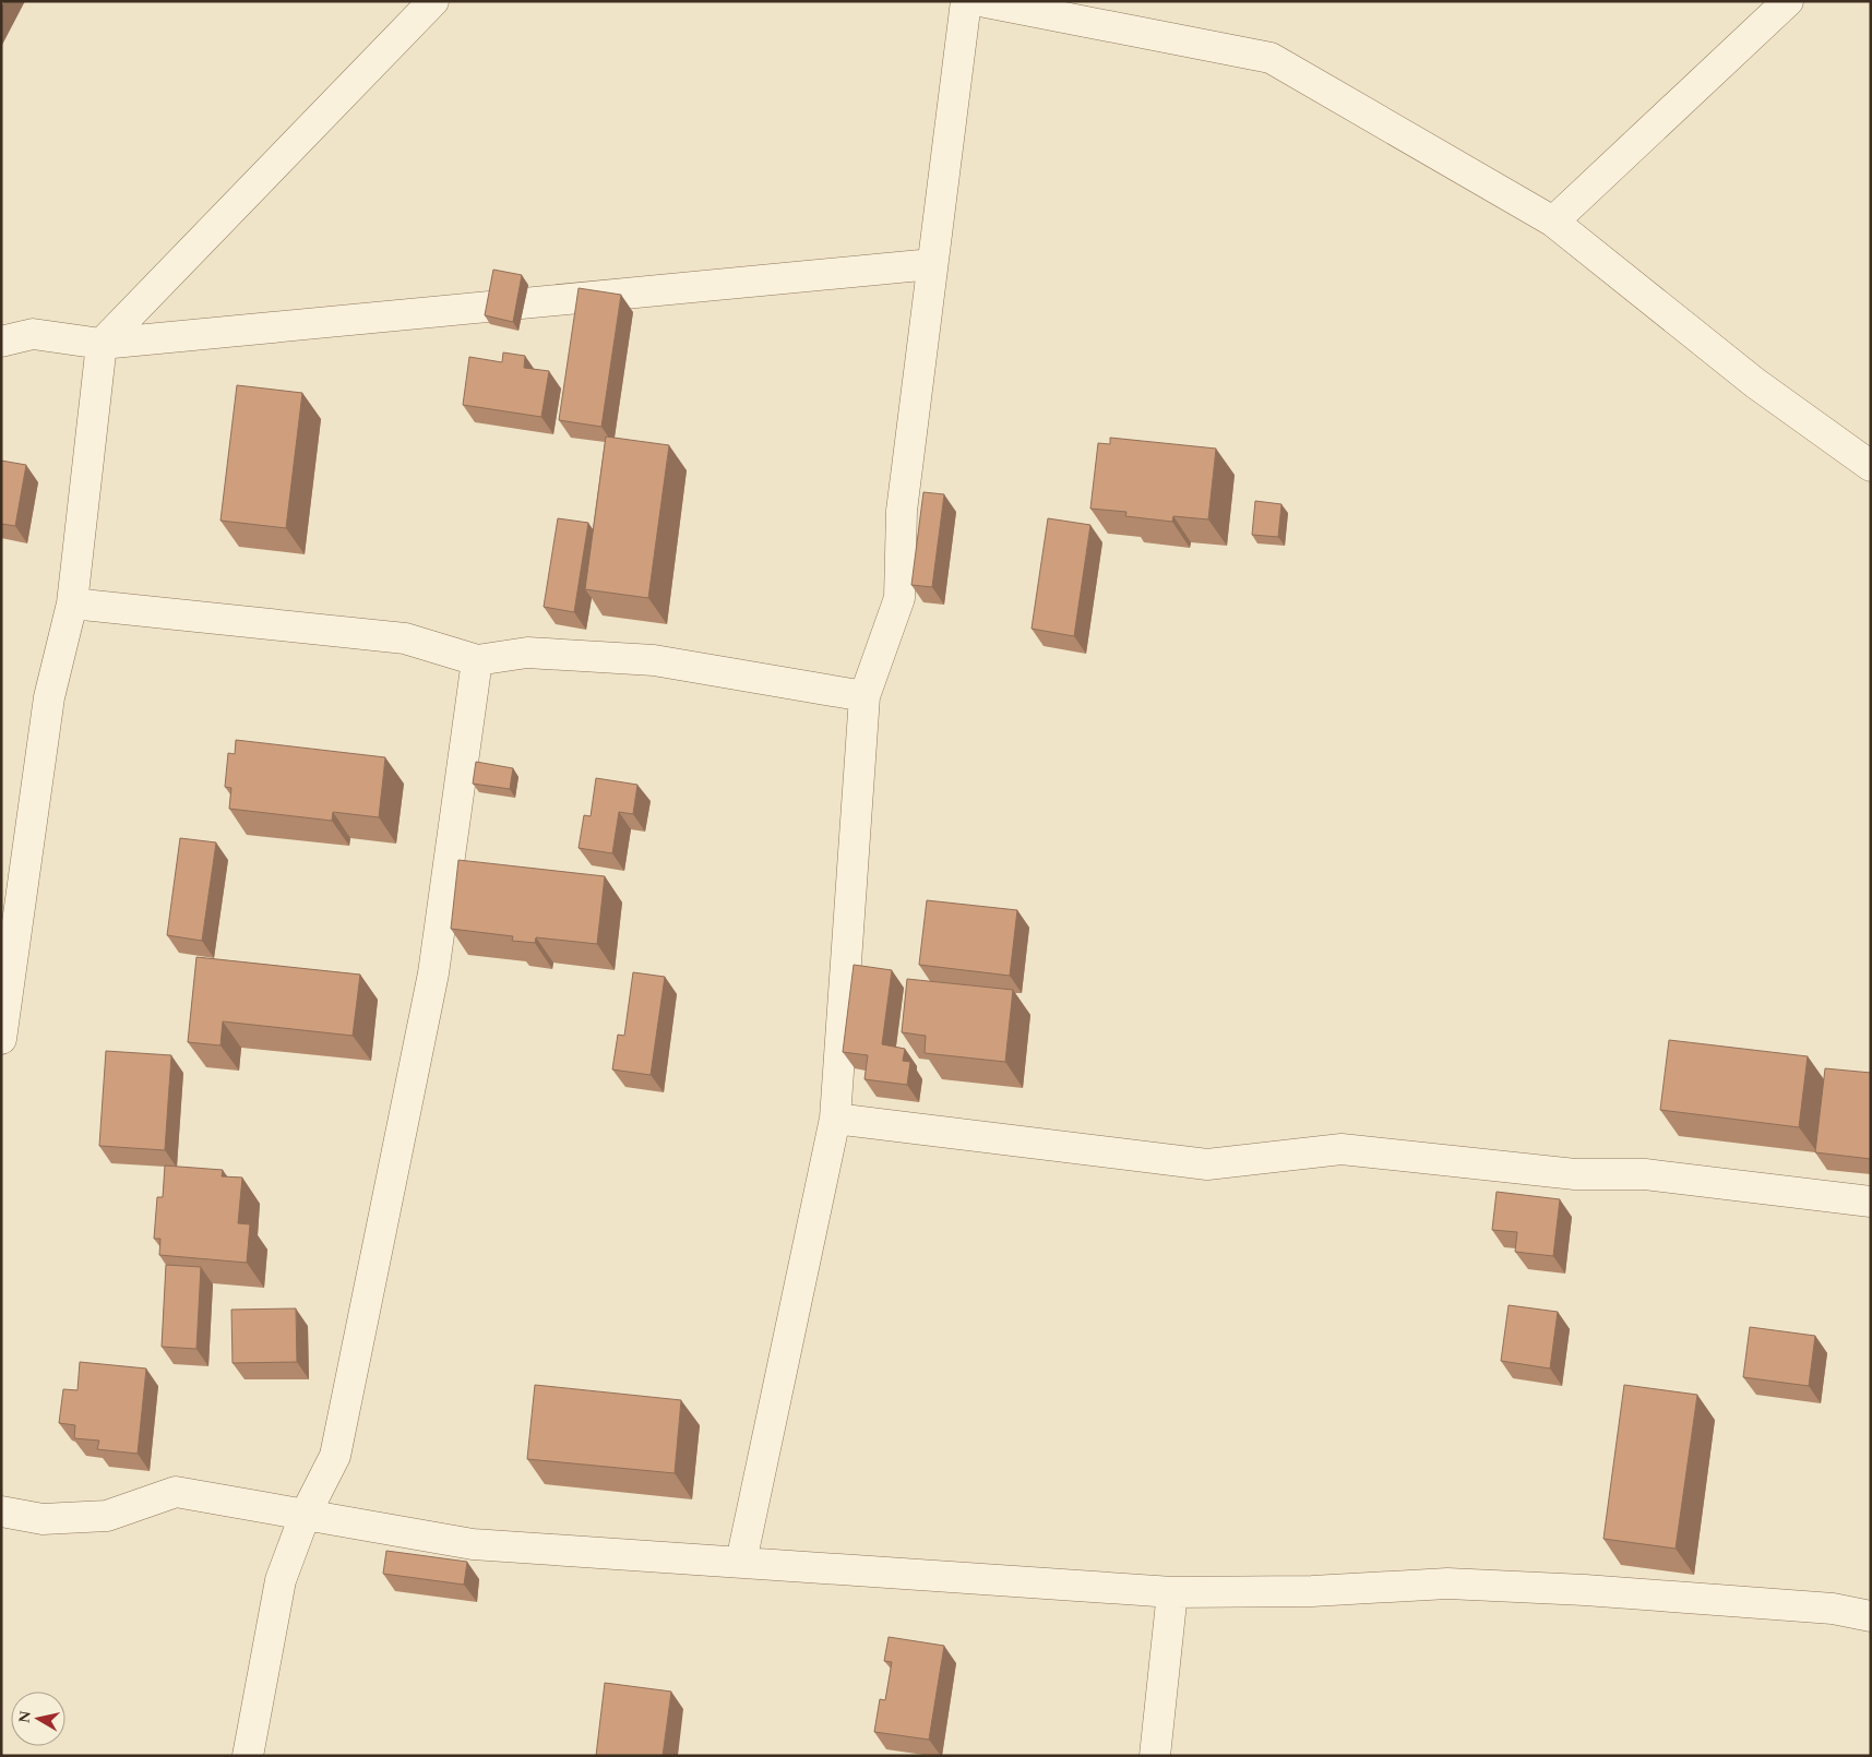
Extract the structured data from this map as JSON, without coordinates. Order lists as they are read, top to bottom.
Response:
{
  "north": "left"
}
